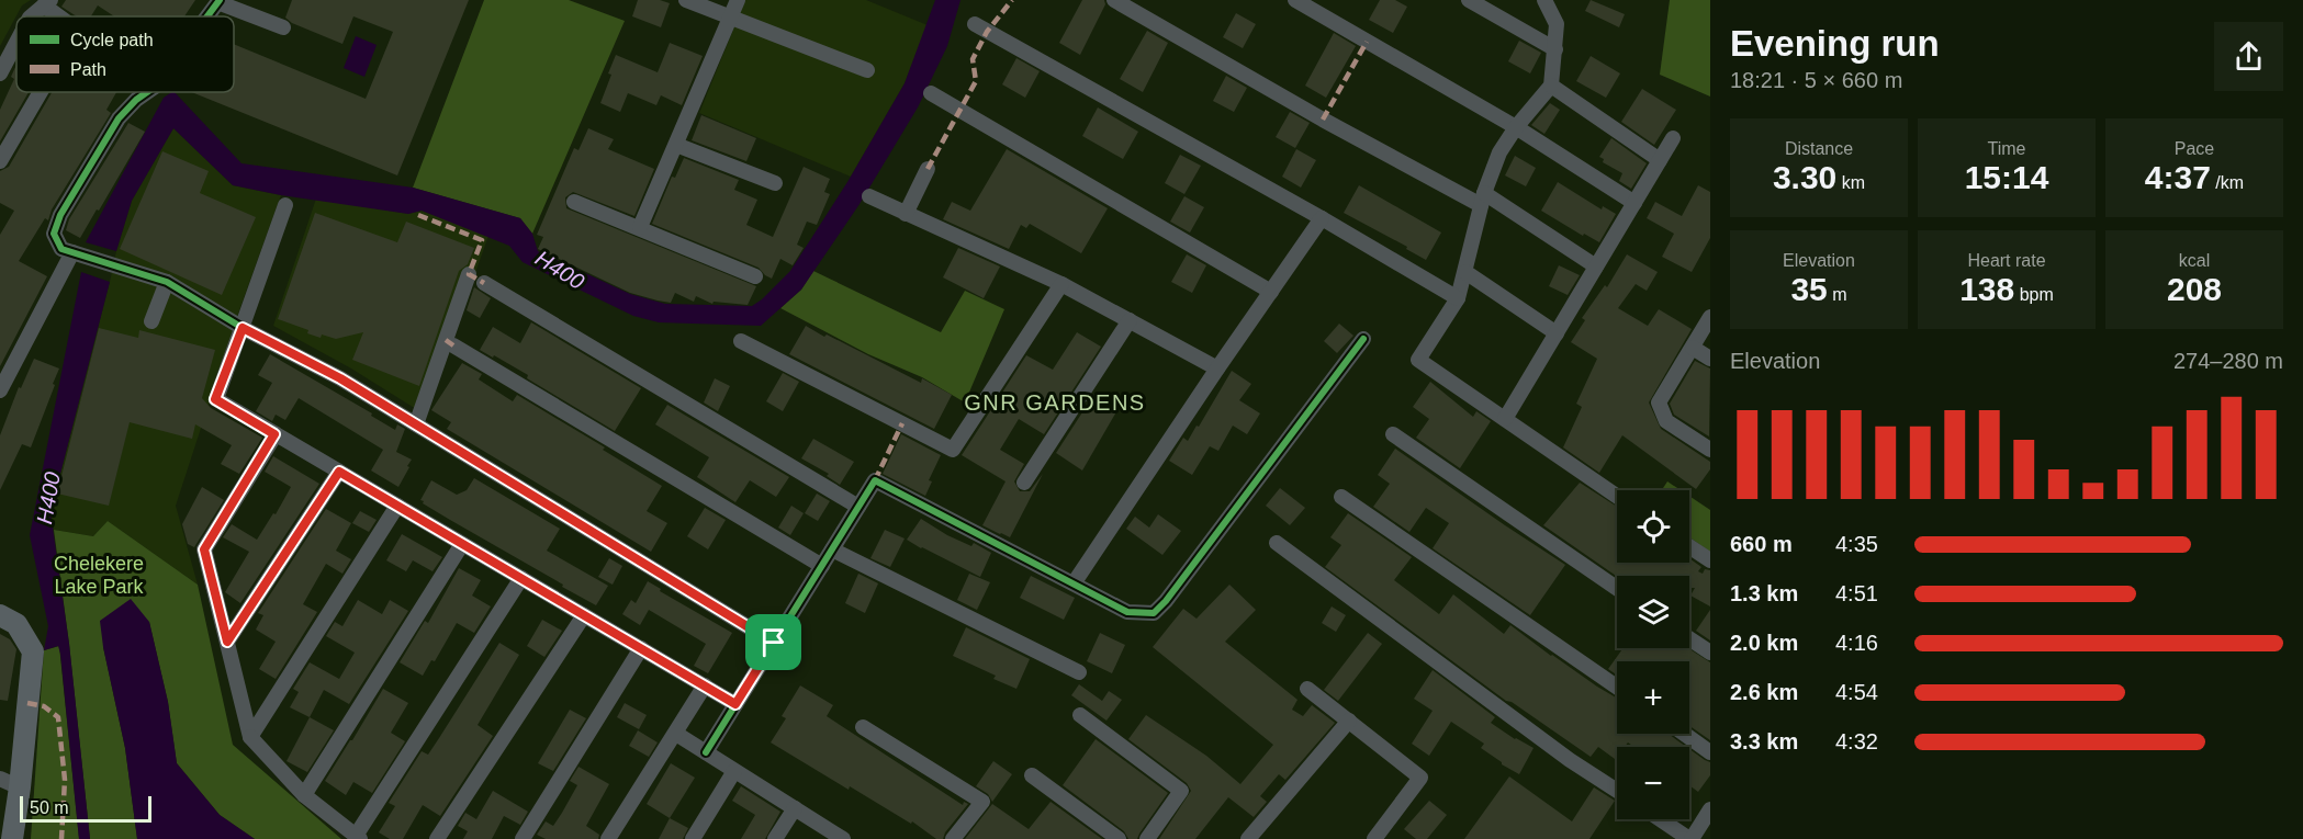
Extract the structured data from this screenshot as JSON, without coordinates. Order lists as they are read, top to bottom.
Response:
{
  "districts": ["GNR GARDENS"],
  "water": ["H400"],
  "parks": ["Chelekere Lake Park"],
  "legend": ["Cycle path", "Path"],
  "scale_bar": "50 m",
  "page": {
    "heading": ["Evening run", "18:21 · 5 × 660 m"],
    "stats": [
      ["Distance", "3.30 km"],
      ["Time", "15:14"],
      ["Pace", "4:37 /km"],
      ["Elevation", "35 m"],
      ["Heart rate", "138 bpm"],
      ["kcal", "208"]
    ],
    "chart": ["Elevation", "274–280 m"],
    "map_buttons": ["+", "−"],
    "list": [
      {
        "name": "660 m",
        "note": "4:35"
      },
      {
        "name": "1.3 km",
        "note": "4:51"
      },
      {
        "name": "2.0 km",
        "note": "4:16"
      },
      {
        "name": "2.6 km",
        "note": "4:54"
      },
      {
        "name": "3.3 km",
        "note": "4:32"
      }
    ],
    "scale": "50 m"
  }
}
